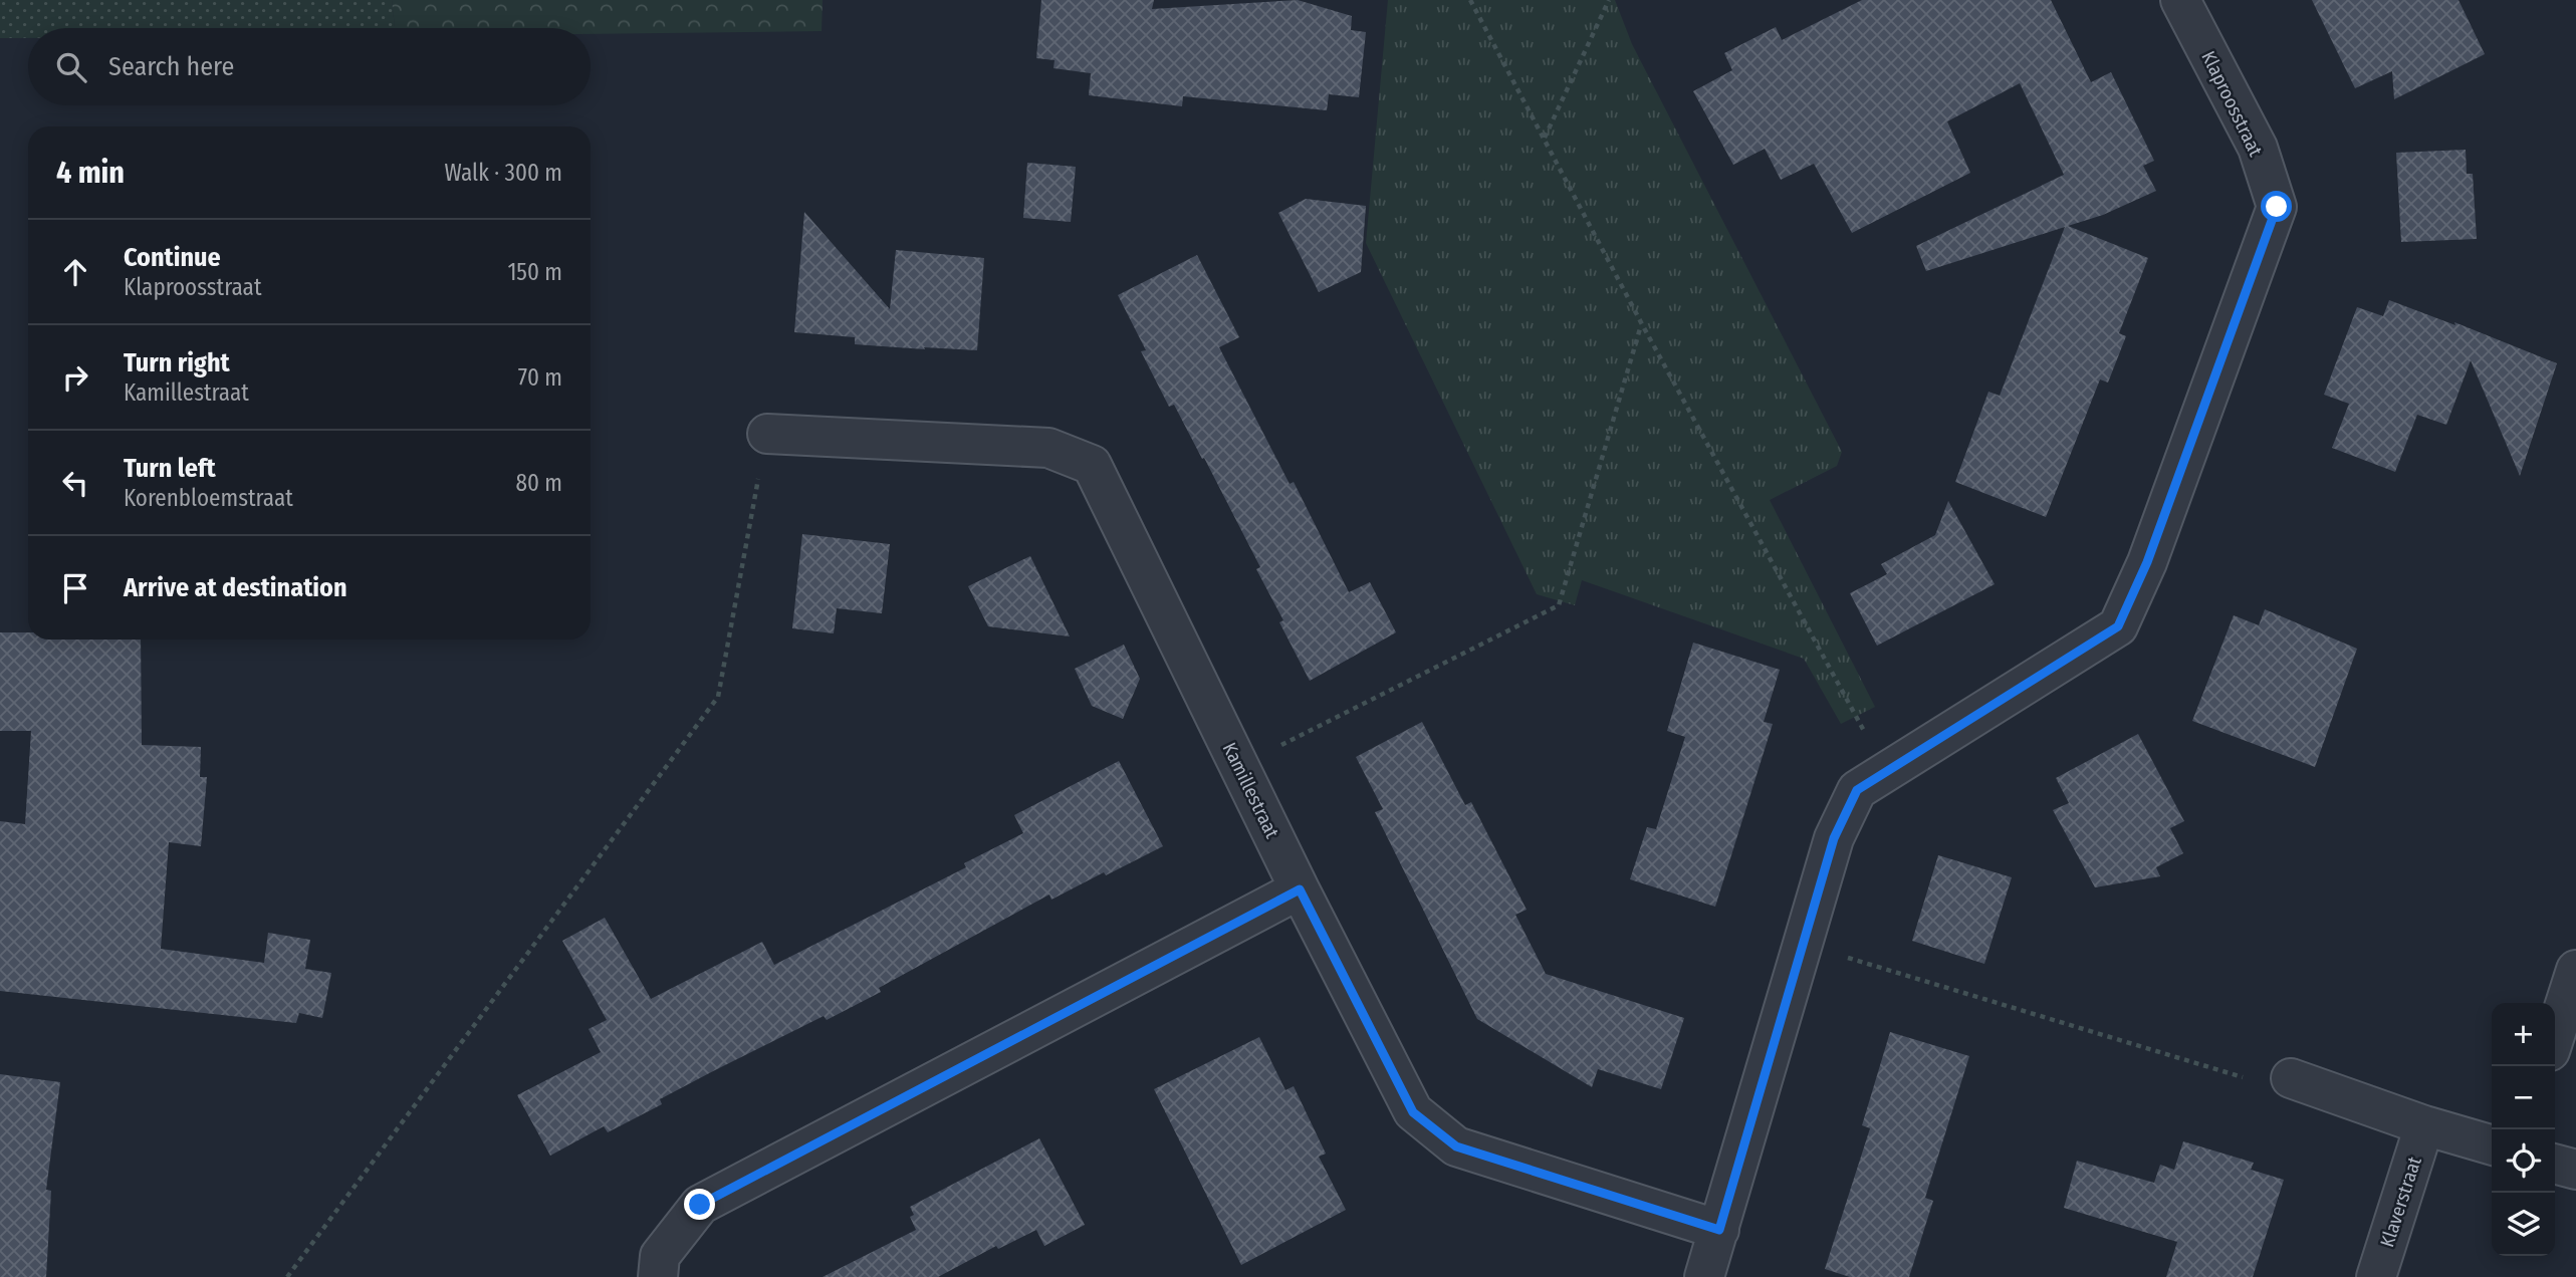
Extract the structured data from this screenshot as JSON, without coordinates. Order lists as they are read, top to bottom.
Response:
{
  "streets": {
    "street": ["Klaproosstraat", "Kamillestraat", "Klaverstraat"]
  },
  "crossings": [
    ["Klaproosstraat", "Kamillestraat"]
  ],
  "page": {
    "search": "Search here",
    "heading": ["4 min", "Walk · 300 m"],
    "list": [
      ["Continue", "Klaproosstraat", "150 m"],
      ["Turn right", "Kamillestraat", "70 m"],
      ["Turn left", "Korenbloemstraat", "80 m"],
      "Arrive at destination"
    ],
    "map_buttons": ["+", "−"]
  }
}
